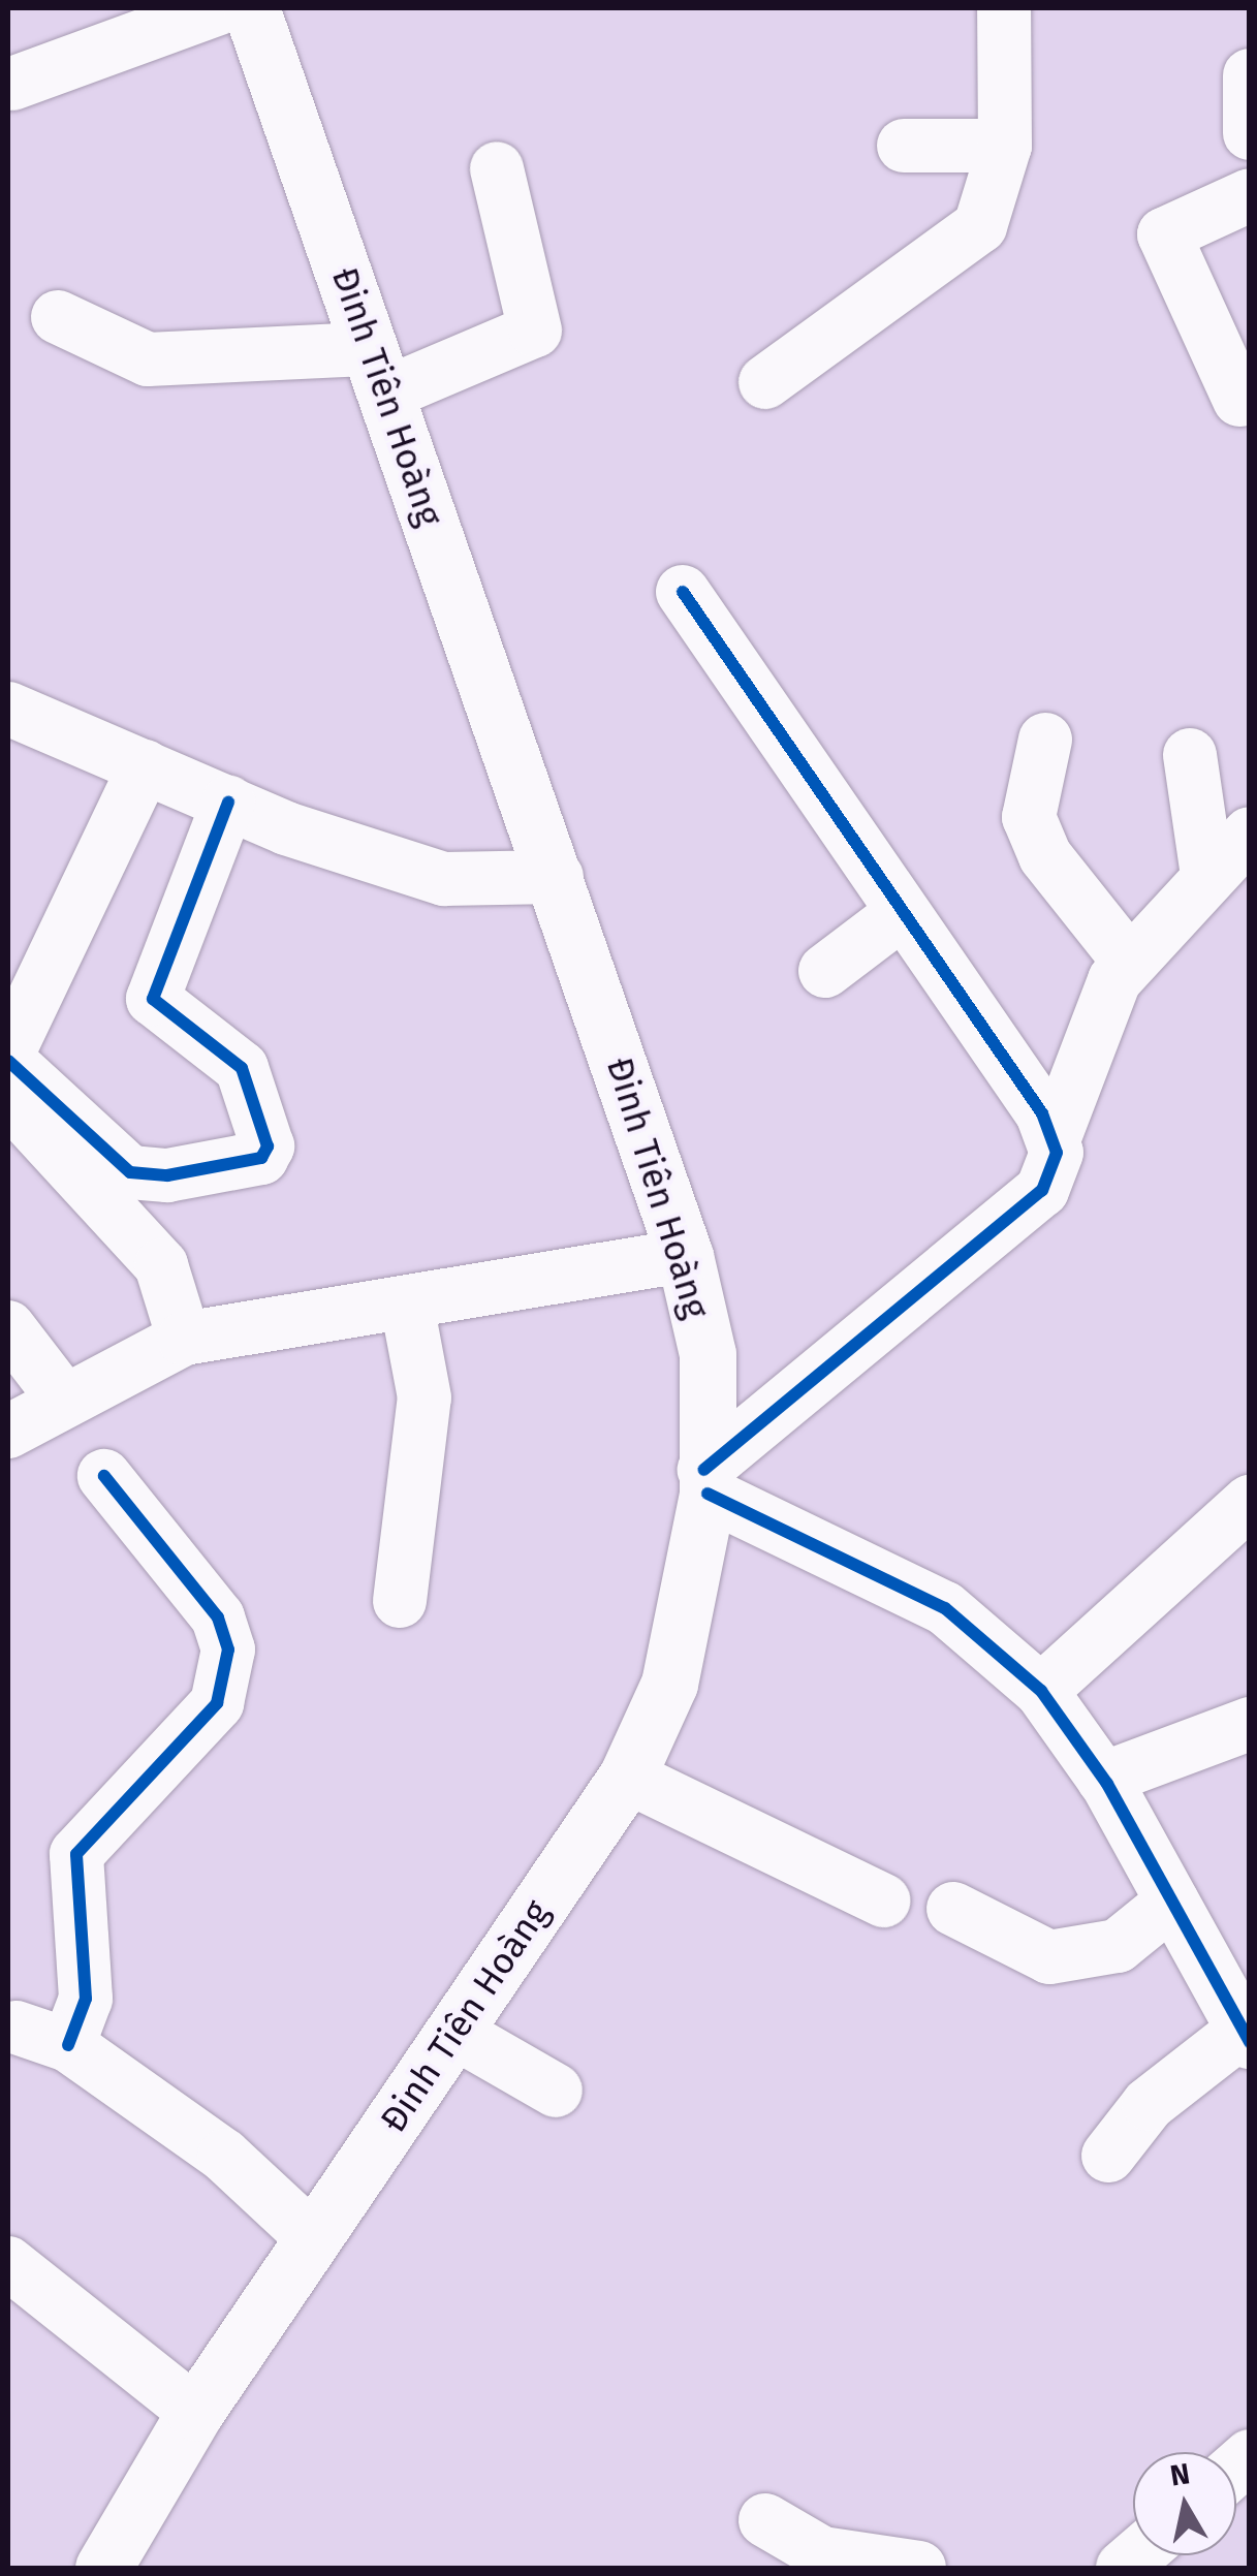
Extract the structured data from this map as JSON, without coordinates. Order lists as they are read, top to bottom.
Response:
{
  "streets": {
    "main road": ["Đinh Tiên Hoàng"]
  },
  "north": "top"
}
